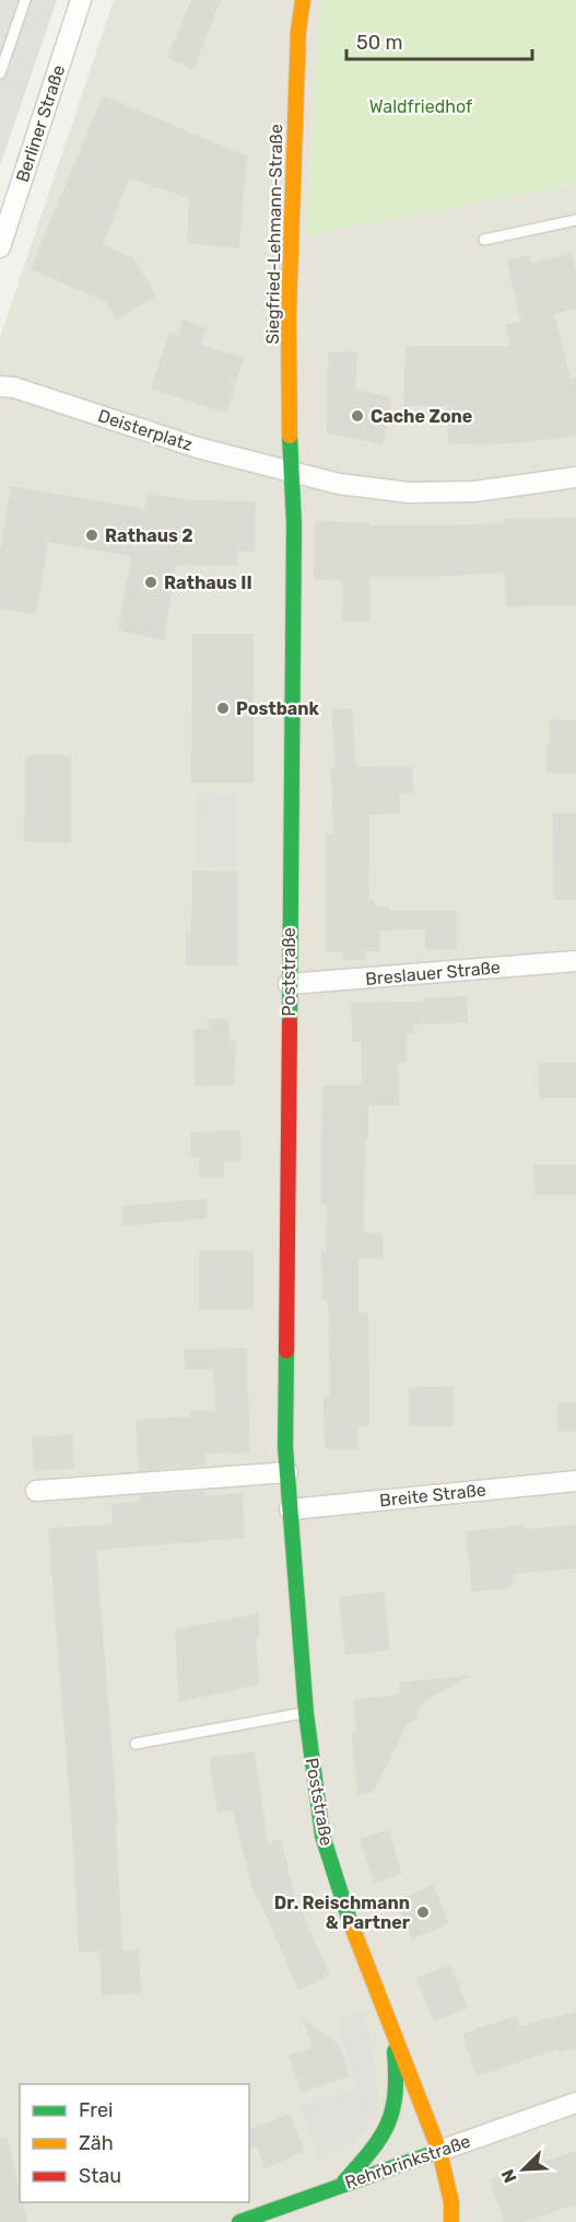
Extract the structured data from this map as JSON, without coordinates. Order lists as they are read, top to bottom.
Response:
{
  "streets": {
    "main road": ["Siegfried-Lehmann-Straße", "Poststraße", "Rehrbrinkstraße"],
    "street": [
      "Berliner Straße",
      "Deisterplatz",
      "Breslauer Straße",
      "Breite Straße"
    ]
  },
  "crossings": [
    ["Siegfried-Lehmann-Straße", "Deisterplatz"],
    ["Siegfried-Lehmann-Straße", "Poststraße"],
    ["Deisterplatz", "Poststraße"],
    ["Poststraße", "Breslauer Straße"],
    ["Poststraße", "Breite Straße"],
    ["Poststraße", "Rehrbrinkstraße"]
  ],
  "parks": ["Waldfriedhof"],
  "places": [
    "Cache Zone",
    "Rathaus 2",
    "Rathaus II",
    "Postbank",
    "Dr. Reischmann & Partner"
  ],
  "legend": ["Frei", "Zäh", "Stau"],
  "scale_bar": "50 m",
  "north": "bottom left"
}
